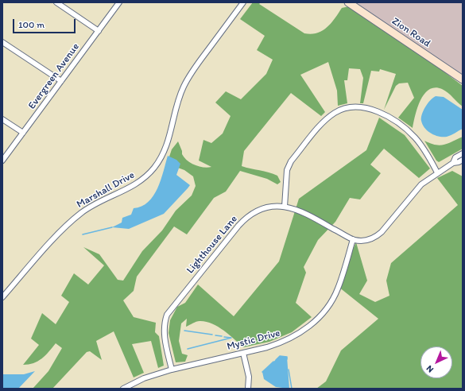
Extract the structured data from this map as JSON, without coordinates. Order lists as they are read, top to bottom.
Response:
{
  "streets": {
    "street": [
      "Zion Road",
      "Evergreen Avenue",
      "Marshall Drive",
      "Lighthouse Lane",
      "Mystic Drive"
    ]
  },
  "crossings": [
    ["Lighthouse Lane", "Mystic Drive"]
  ],
  "scale_bar": "100 m",
  "north": "bottom left"
}
